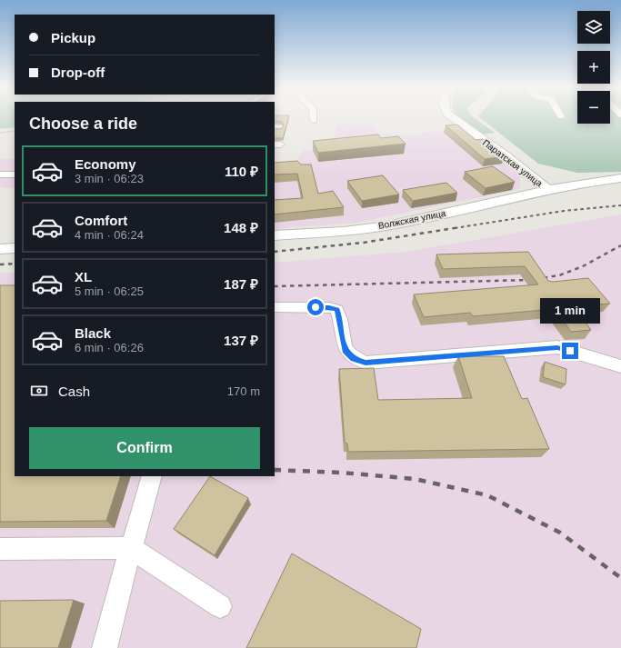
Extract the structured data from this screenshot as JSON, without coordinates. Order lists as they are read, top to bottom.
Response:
{
  "streets": {
    "main road": ["Паратская улица", "Волжская улица"]
  },
  "crossings": [
    ["Паратская улица", "Волжская улица"]
  ],
  "page": {
    "map_buttons": ["+", "−"],
    "banner": ["Pickup", "Drop-off"],
    "heading": "Choose a ride",
    "list": [
      {
        "name": "Economy",
        "note": "3 min · 06:23",
        "value": "110 ₽"
      },
      {
        "name": "Comfort",
        "note": "4 min · 06:24",
        "value": "148 ₽"
      },
      {
        "name": "XL",
        "note": "5 min · 06:25",
        "value": "187 ₽"
      },
      {
        "name": "Black",
        "note": "6 min · 06:26",
        "value": "137 ₽"
      }
    ],
    "bubble": "1 min",
    "pay": ["Cash", "170 m"],
    "buttons": "Confirm"
  }
}
